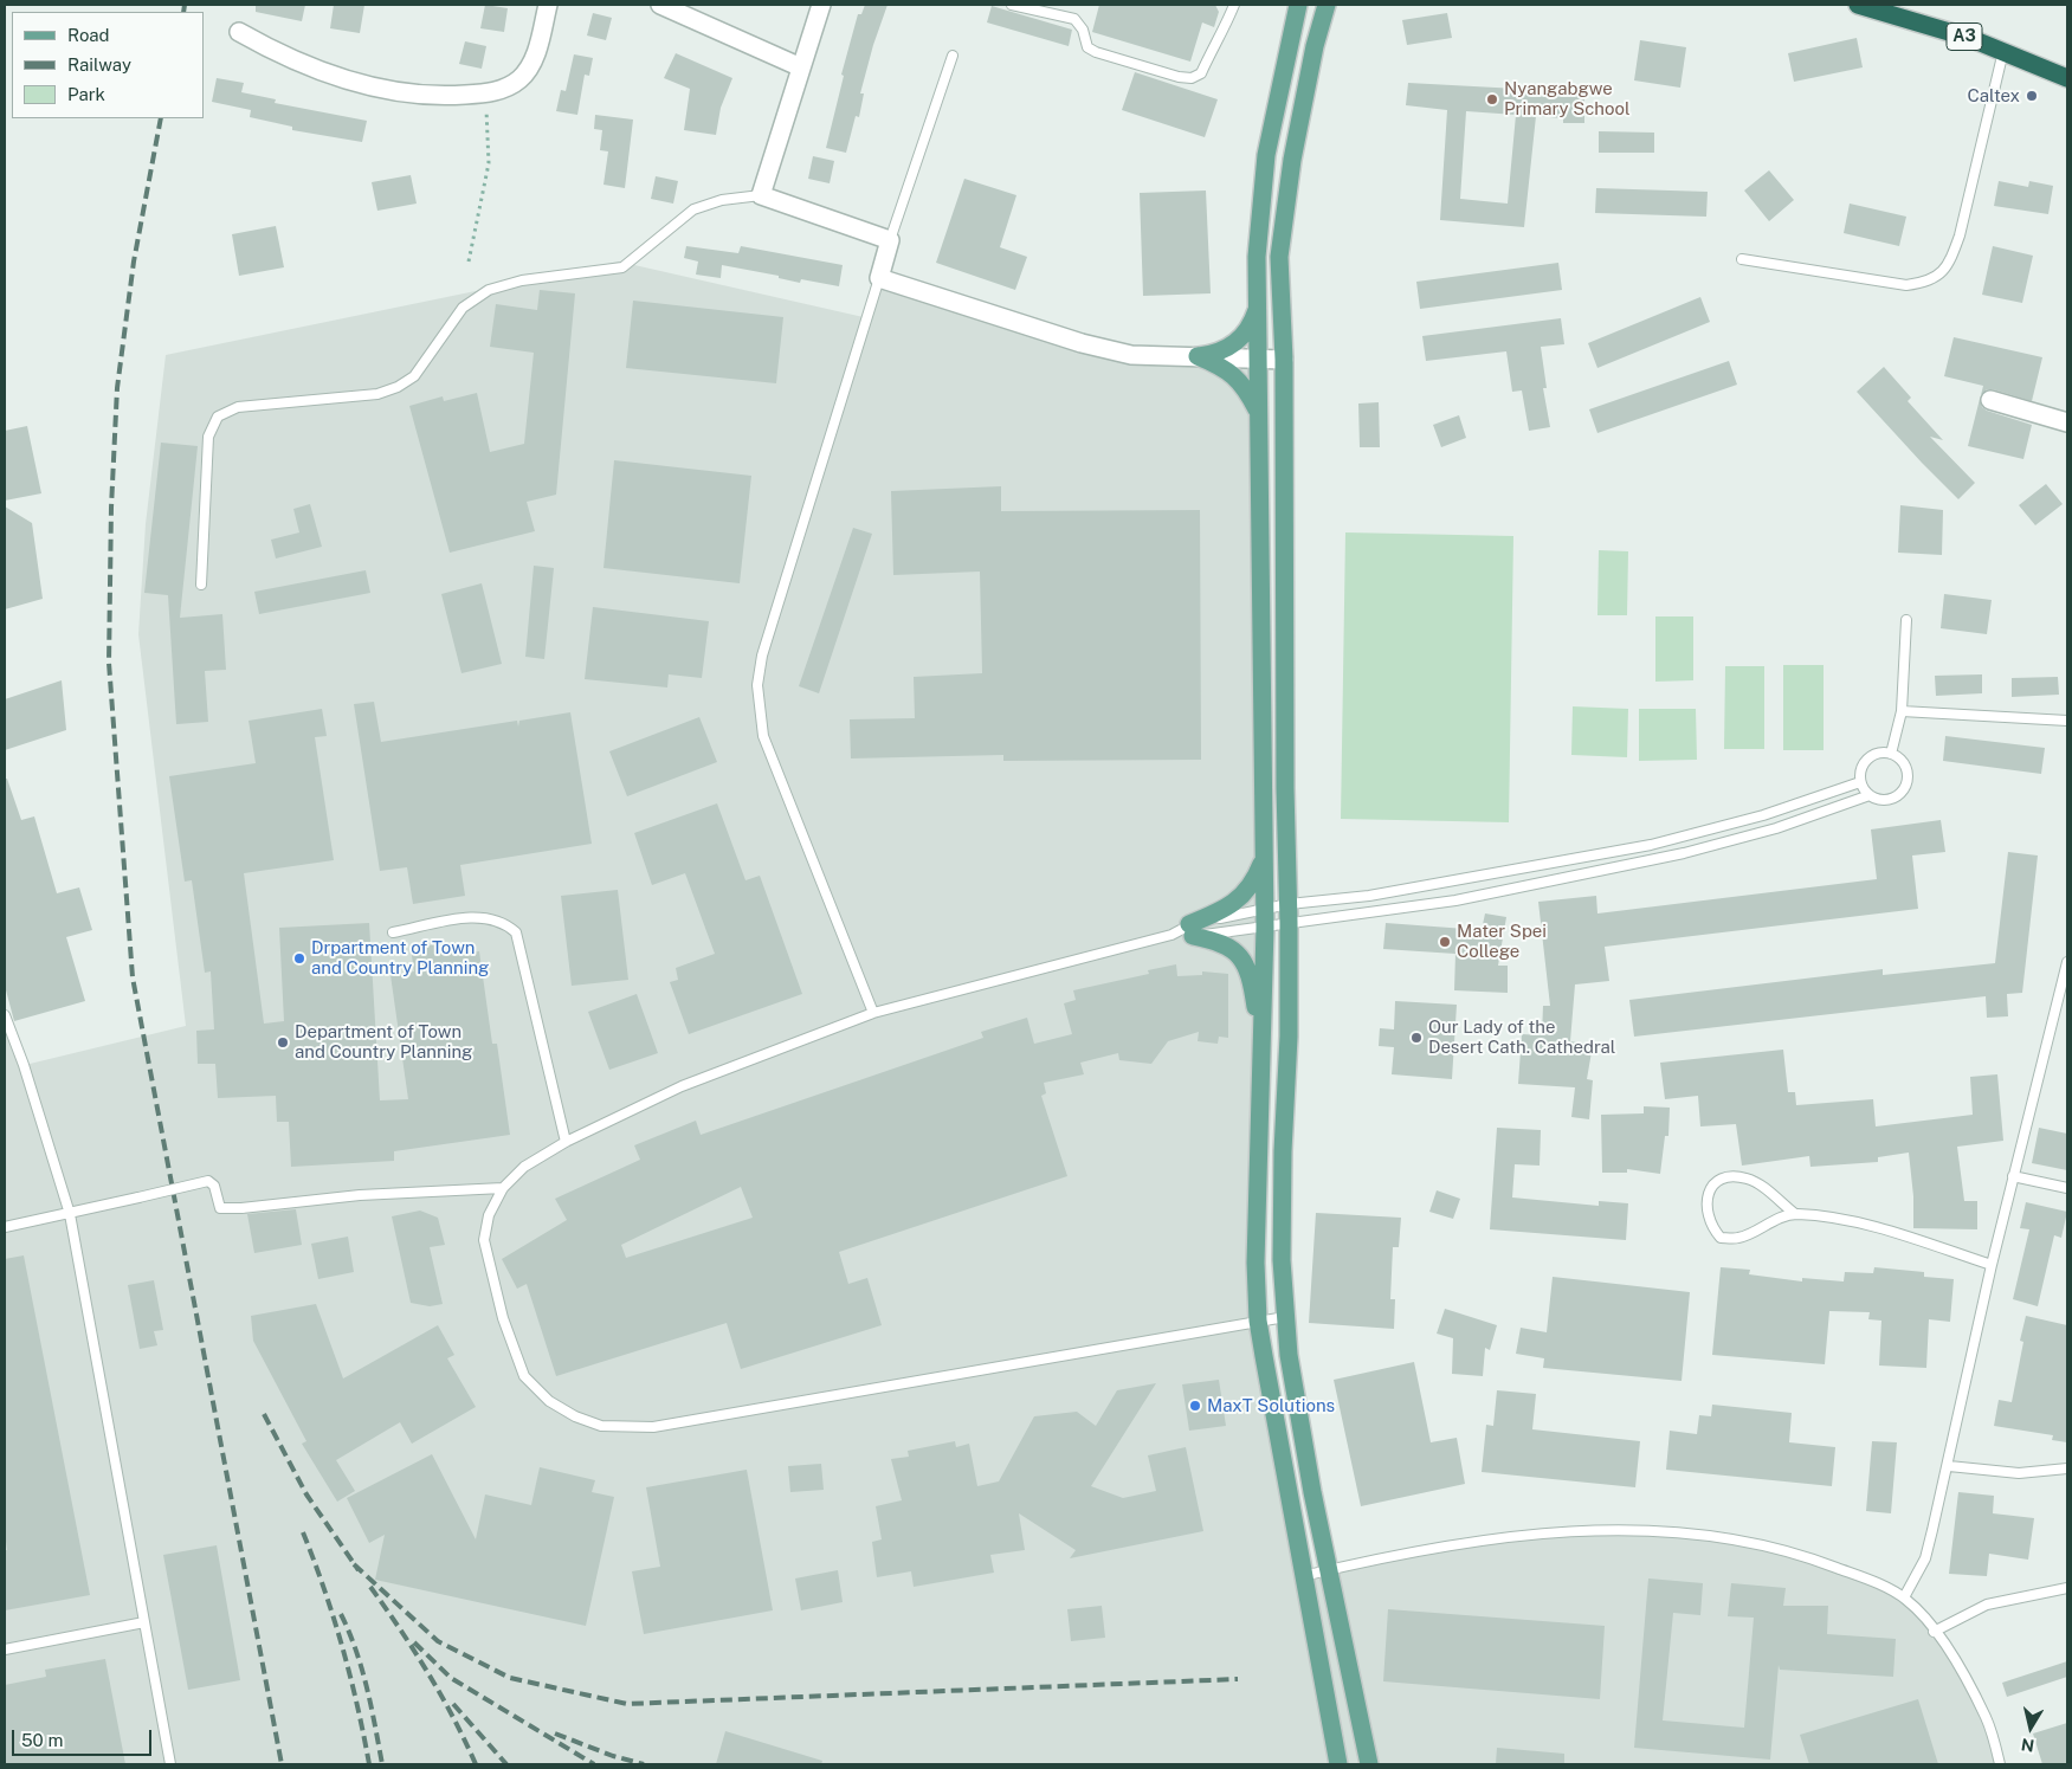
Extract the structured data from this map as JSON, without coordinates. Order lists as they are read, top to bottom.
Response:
{
  "streets": {
    "highway": ["A3"]
  },
  "places": [
    "Caltex",
    "Nyangabgwe Primary School",
    "Mater Spei College",
    "Drpartment of Town and Country Planning",
    "Our Lady of the Desert Cath. Cathedral",
    "Department of Town and Country Planning",
    "MaxT Solutions"
  ],
  "legend": ["Road", "Railway", "Park"],
  "scale_bar": "50 m",
  "north": "bottom"
}
